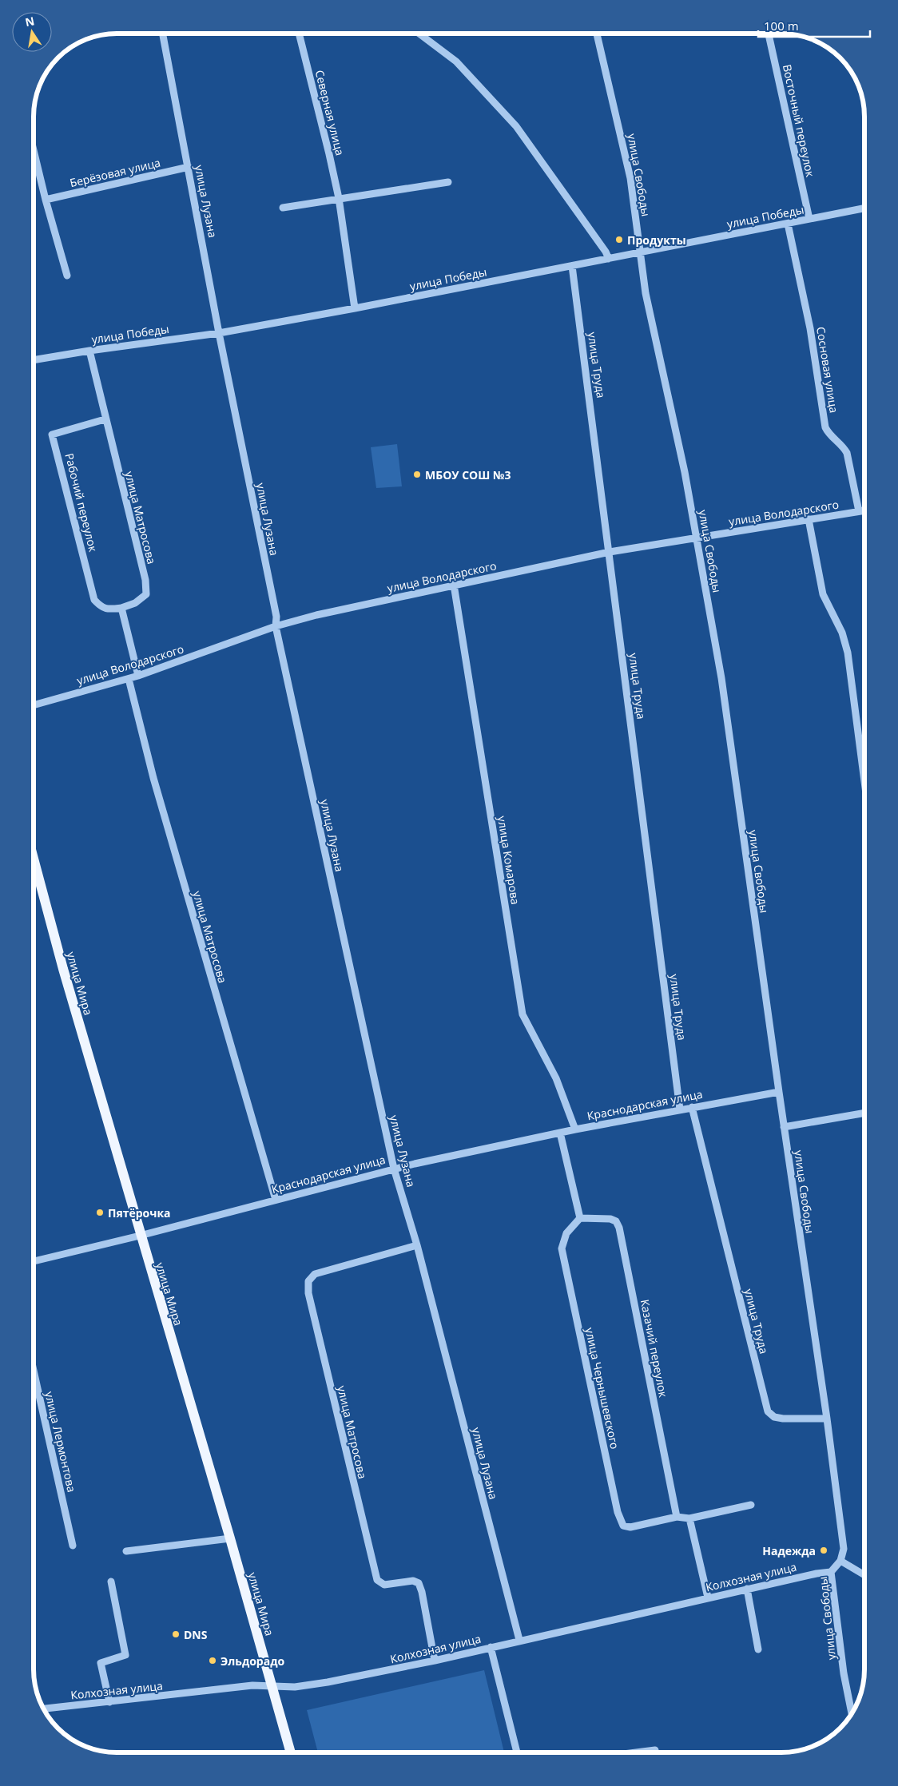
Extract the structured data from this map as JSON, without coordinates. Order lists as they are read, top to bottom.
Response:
{
  "streets": {
    "main road": ["улица Мира"],
    "street": [
      "Северная улица",
      "Восточный переулок",
      "Берёзовая улица",
      "улица Свободы",
      "улица Лузана",
      "улица Победы",
      "улица Труда",
      "Сосновая улица",
      "Рабочий переулок",
      "улица Володарского",
      "улица Матросова",
      "улица Комарова",
      "Краснодарская улица",
      "Казачий переулок",
      "улица Чернышевского",
      "улица Лермонтова",
      "Колхозная улица"
    ]
  },
  "crossings": [
    ["Северная улица", "улица Победы"],
    ["Восточный переулок", "улица Победы"],
    ["Берёзовая улица", "улица Лузана"],
    ["улица Свободы", "улица Победы"],
    ["улица Свободы", "улица Труда"],
    ["улица Свободы", "улица Володарского"],
    ["улица Свободы", "Краснодарская улица"],
    ["улица Свободы", "Колхозная улица"],
    ["улица Лузана", "улица Победы"],
    ["улица Лузана", "улица Володарского"],
    ["улица Лузана", "улица Матросова"],
    ["улица Лузана", "Краснодарская улица"],
    ["улица Лузана", "Колхозная улица"],
    ["улица Победы", "улица Труда"],
    ["улица Победы", "Сосновая улица"],
    ["улица Победы", "улица Матросова"],
    ["улица Труда", "улица Володарского"],
    ["улица Труда", "Краснодарская улица"],
    ["Сосновая улица", "улица Володарского"],
    ["Рабочий переулок", "улица Матросова"],
    ["улица Володарского", "улица Матросова"],
    ["улица Володарского", "улица Комарова"],
    ["улица Матросова", "Краснодарская улица"],
    ["улица Матросова", "Колхозная улица"],
    ["улица Комарова", "Краснодарская улица"],
    ["улица Мира", "Краснодарская улица"],
    ["улица Мира", "Колхозная улица"],
    ["Казачий переулок", "улица Чернышевского"]
  ],
  "places": [
    "Продукты",
    "МБОУ СОШ №3",
    "Пятёрочка",
    "Надежда",
    "DNS",
    "Эльдорадо"
  ],
  "scale_bar": "100 m",
  "north": "top"
}
